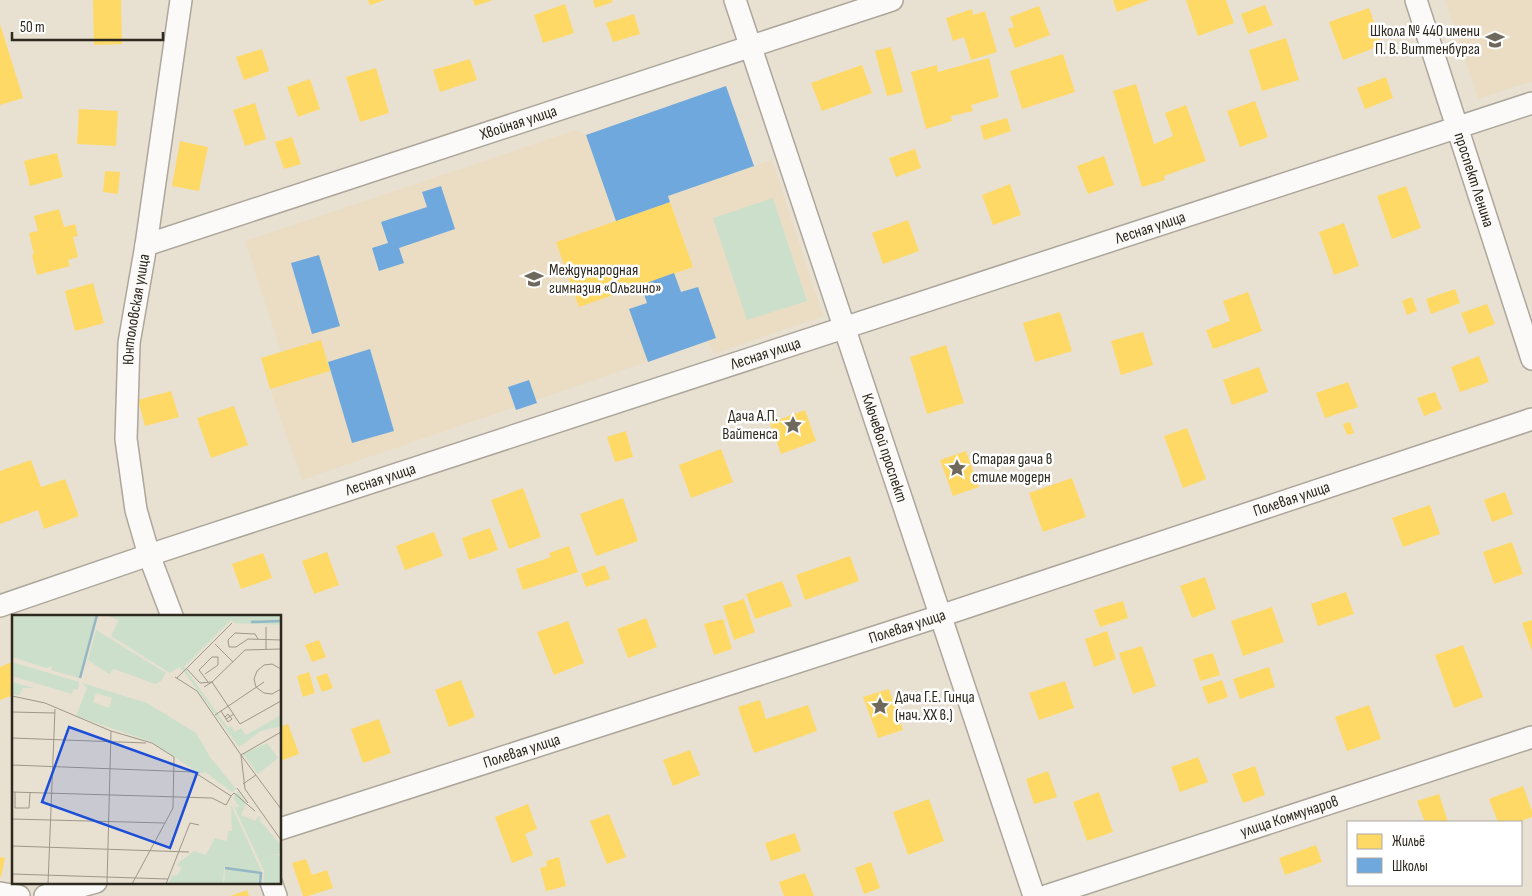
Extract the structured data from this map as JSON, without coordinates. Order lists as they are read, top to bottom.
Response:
{
  "streets": {
    "street": [
      "Хвойная улица",
      "проспект Ленина",
      "Лесная улица",
      "Юнтоловская улица",
      "Ключевой проспект",
      "Полевая улица",
      "улица Коммунаров"
    ]
  },
  "crossings": [
    ["Хвойная улица", "Юнтоловская улица"],
    ["Хвойная улица", "Ключевой проспект"],
    ["проспект Ленина", "Лесная улица"],
    ["Лесная улица", "Юнтоловская улица"],
    ["Лесная улица", "Ключевой проспект"],
    ["Ключевой проспект", "Полевая улица"]
  ],
  "places": {
    "school or university": ["Школа № 440 имени П. В. Виттенбурга", "Международная гимназия «Ольгино»"],
    "place": ["Дача А.П. Вайтенса", "Старая дача в стиле модерн", "Дача Г.Е. Гинца (нач. XX в.)"]
  },
  "legend": ["Жильё", "Школы"],
  "scale_bar": "50 m"
}
